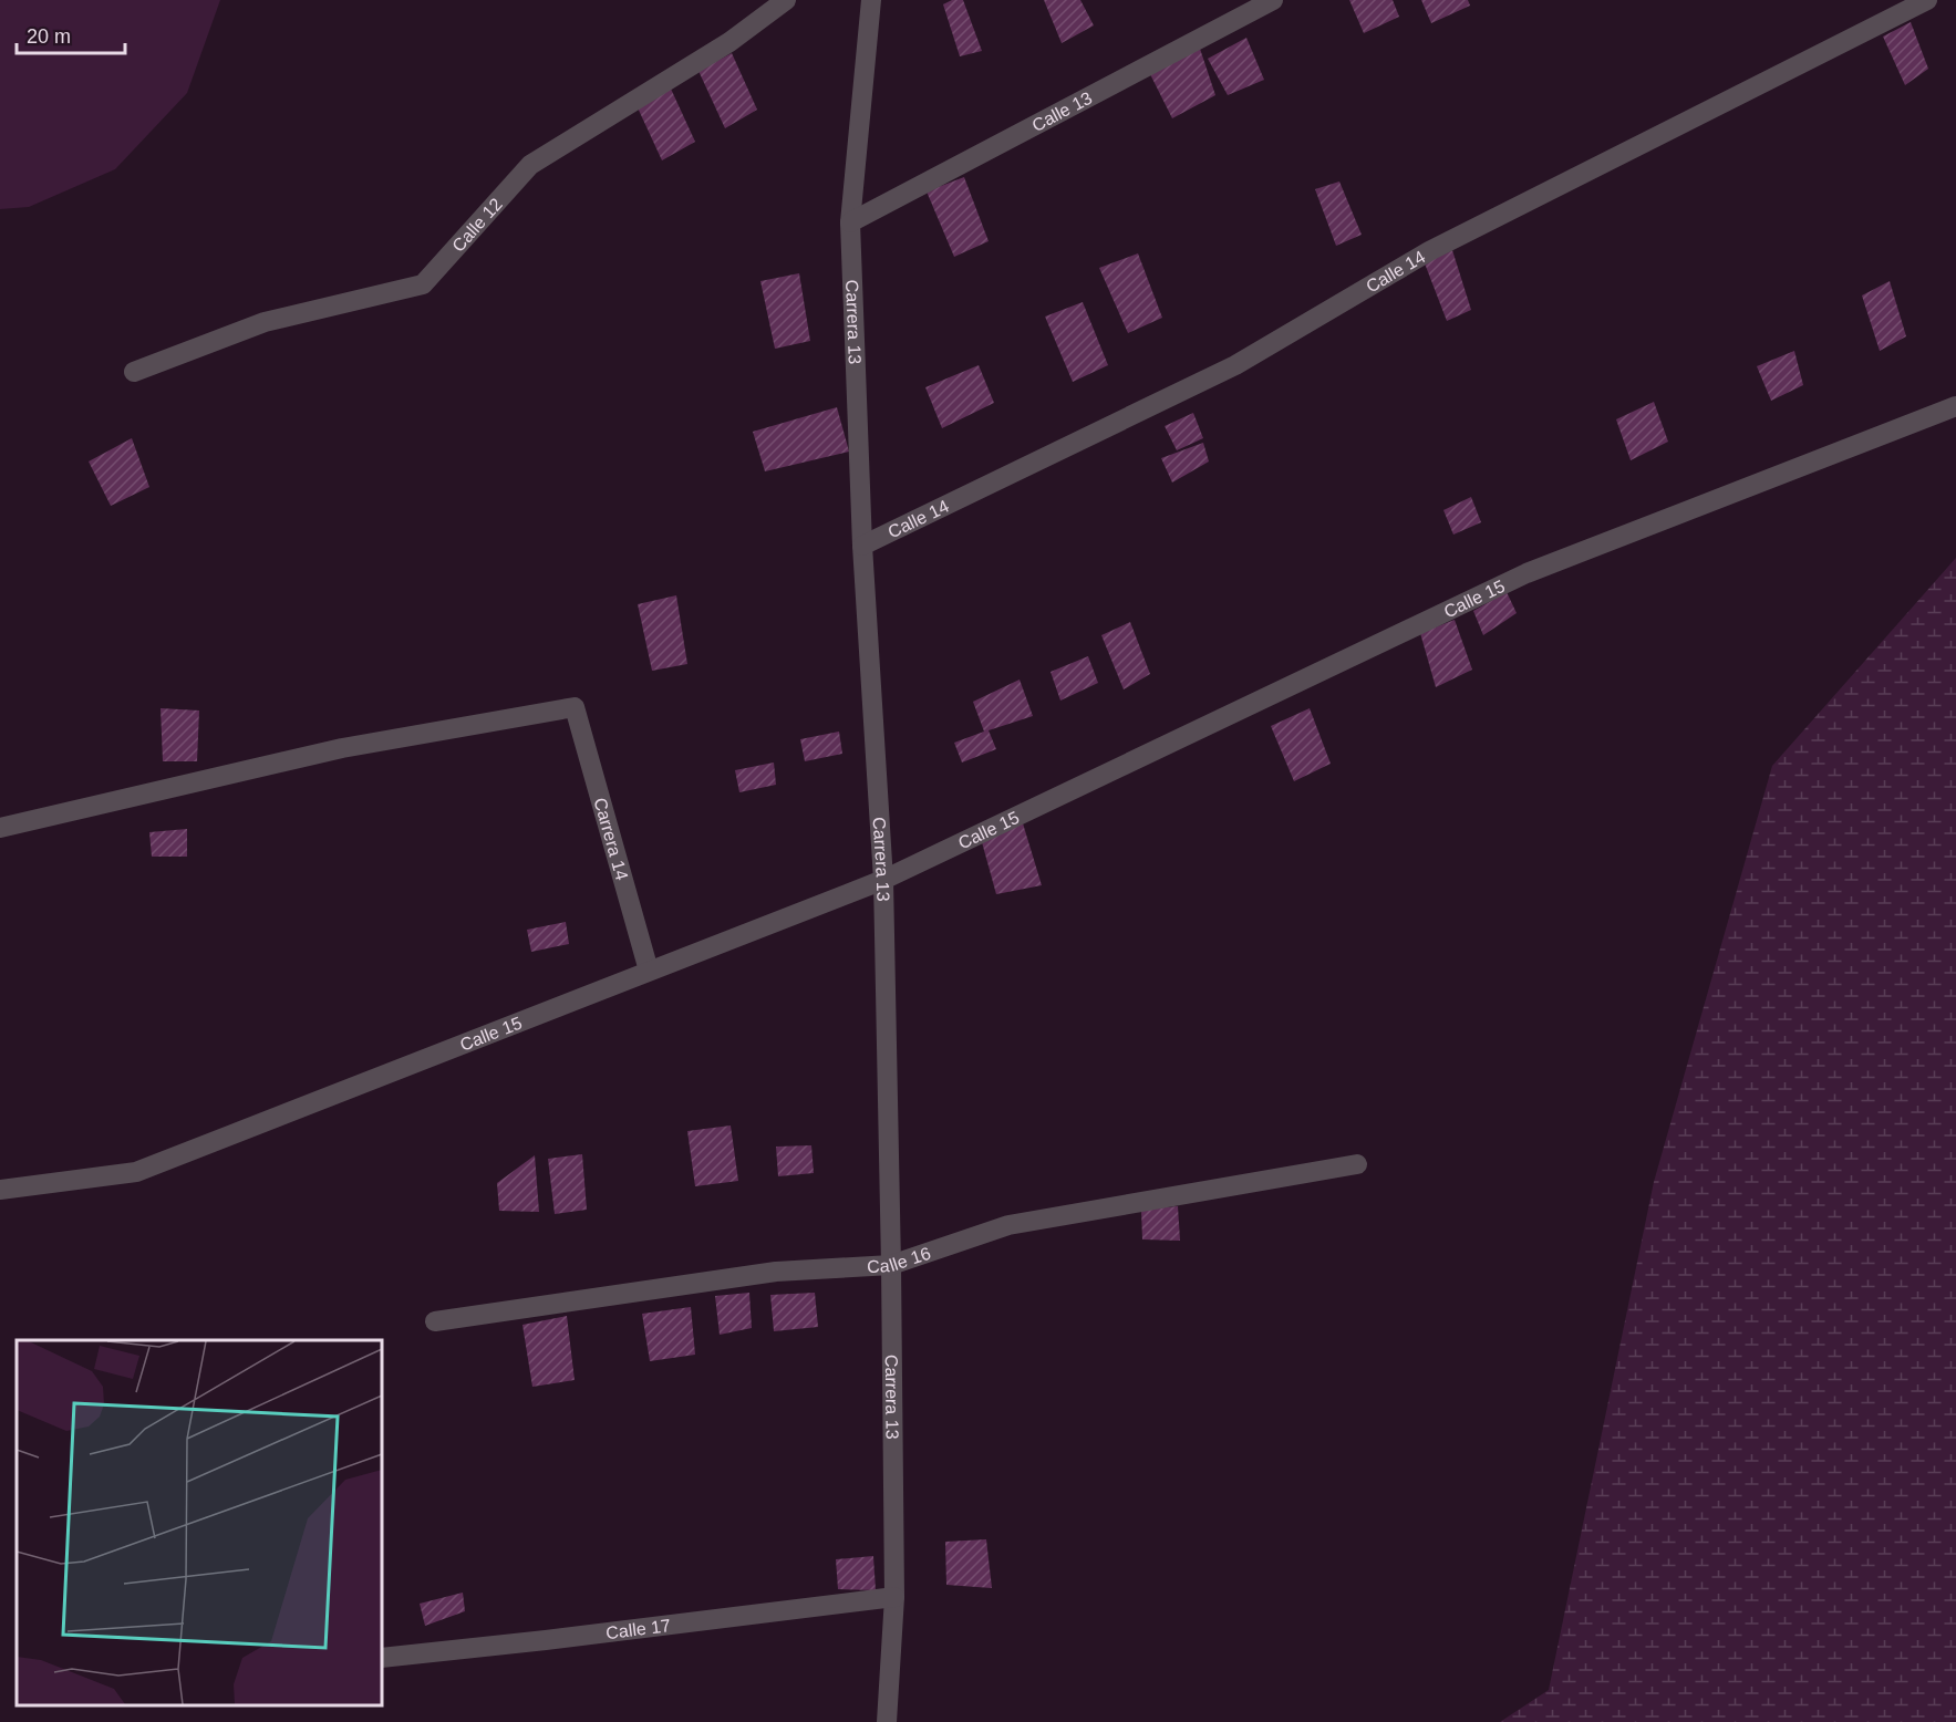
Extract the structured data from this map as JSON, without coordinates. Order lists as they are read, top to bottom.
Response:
{
  "streets": {
    "street": [
      "Calle 13",
      "Calle 12",
      "Calle 14",
      "Carrera 13",
      "Calle 15",
      "Carrera 14",
      "Calle 16",
      "Calle 17"
    ]
  },
  "crossings": [
    ["Calle 13", "Carrera 13"],
    ["Calle 14", "Carrera 13"],
    ["Carrera 13", "Calle 15"],
    ["Carrera 13", "Calle 16"],
    ["Carrera 13", "Calle 17"],
    ["Calle 15", "Carrera 14"]
  ],
  "scale_bar": "20 m"
}
